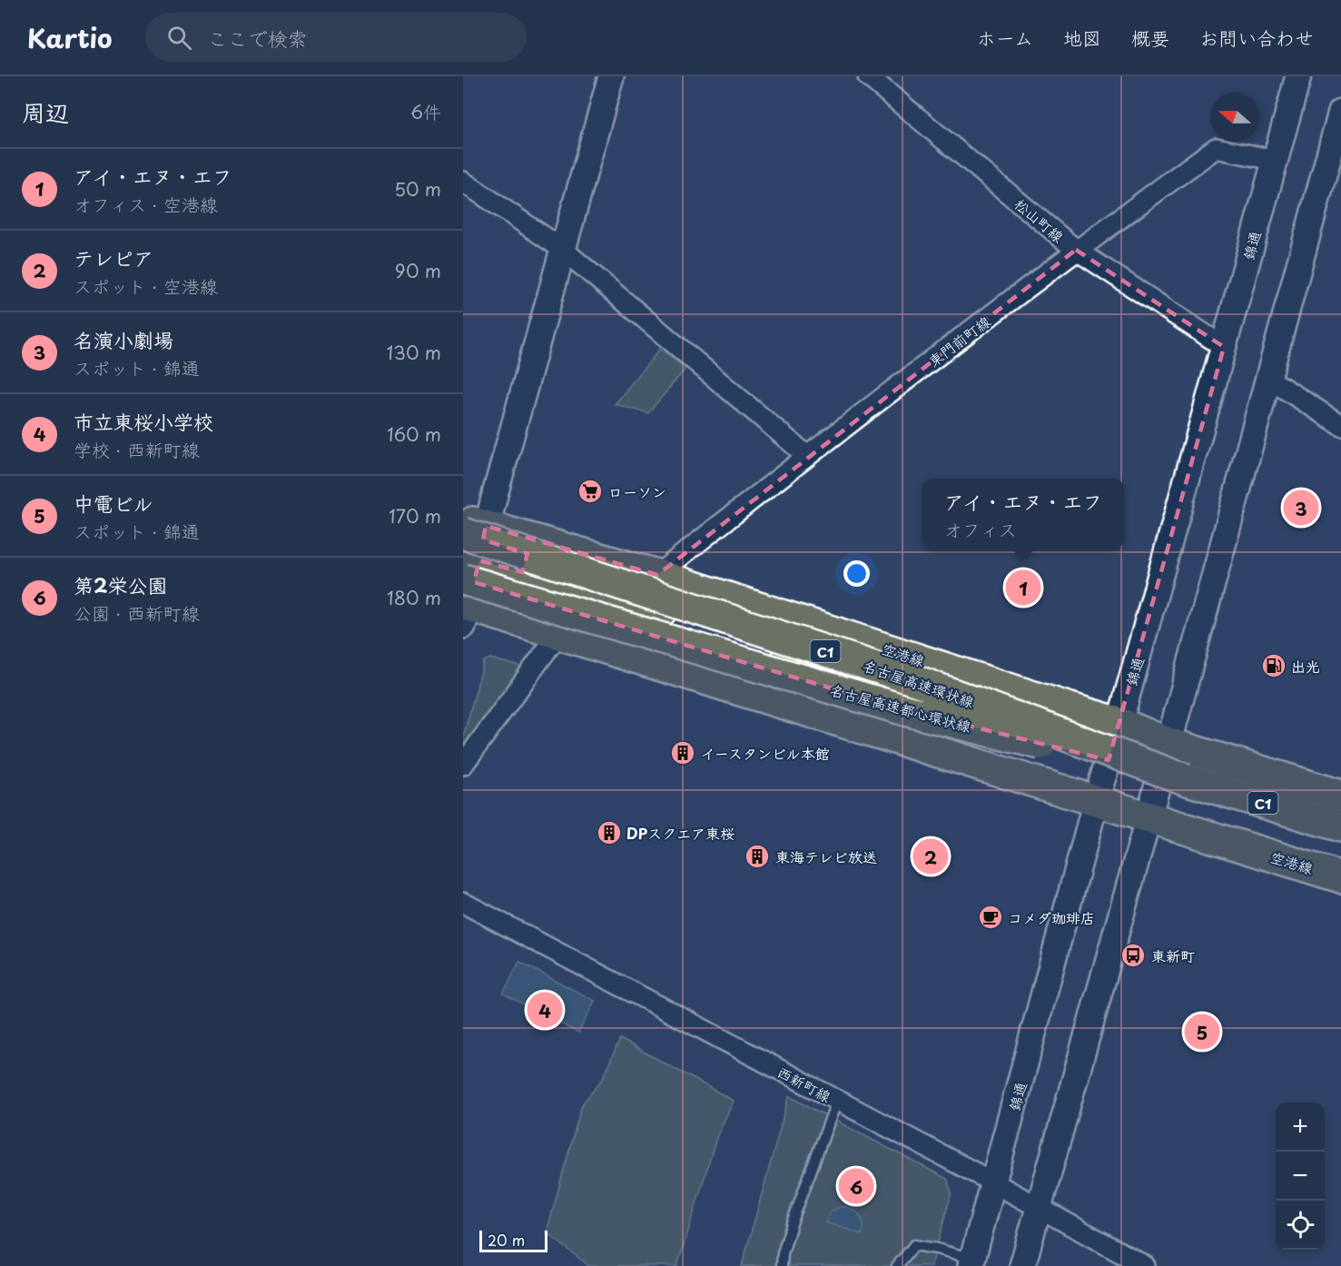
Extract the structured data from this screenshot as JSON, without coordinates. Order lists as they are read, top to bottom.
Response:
{
  "streets": {
    "main road": [
      "C1",
      "空港線",
      "名古屋高速環状線",
      "名古屋高速都心環状線"
    ],
    "street": [
      "松山町線",
      "錦通",
      "東門前町線",
      "西新町線"
    ]
  },
  "crossings": [
    ["松山町線", "錦通"],
    ["松山町線", "東門前町線"],
    ["錦通", "東門前町線"],
    ["錦通", "空港線"],
    ["錦通", "西新町線"],
    ["東門前町線", "空港線"],
    ["空港線", "名古屋高速環状線"],
    ["空港線", "名古屋高速都心環状線"],
    ["名古屋高速環状線", "名古屋高速都心環状線"]
  ],
  "places": {
    "supermarket": ["ローソン"],
    "fuel station": ["出光"],
    "building": ["イースタンビル本館", "DPスクエア東桜", "東海テレビ放送"],
    "cafe": ["コメダ珈琲店"],
    "bus stop": ["東新町"]
  },
  "scale_bar": "20 m",
  "north": "left",
  "page": {
    "header": "Kartio",
    "search": "ここで検索",
    "nav": [
      "ホーム",
      "地図",
      "概要",
      "お問い合わせ"
    ],
    "heading": ["周辺", "6件"],
    "list": [
      {
        "mark": "1",
        "name": "アイ・エヌ・エフ",
        "note": "オフィス · 空港線",
        "value": "50 m"
      },
      {
        "mark": "2",
        "name": "テレピア",
        "note": "スポット · 空港線",
        "value": "90 m"
      },
      {
        "mark": "3",
        "name": "名演小劇場",
        "note": "スポット · 錦通",
        "value": "130 m"
      },
      {
        "mark": "4",
        "name": "市立東桜小学校",
        "note": "学校 · 西新町線",
        "value": "160 m"
      },
      {
        "mark": "5",
        "name": "中電ビル",
        "note": "スポット · 錦通",
        "value": "170 m"
      },
      {
        "mark": "6",
        "name": "第2栄公園",
        "note": "公園 · 西新町線",
        "value": "180 m"
      }
    ],
    "popup": ["アイ・エヌ・エフ", "オフィス"],
    "pins": [
      "3",
      "1",
      "2",
      "4",
      "5",
      "6"
    ],
    "map_buttons": ["+", "−"],
    "scale": "20 m"
  }
}
